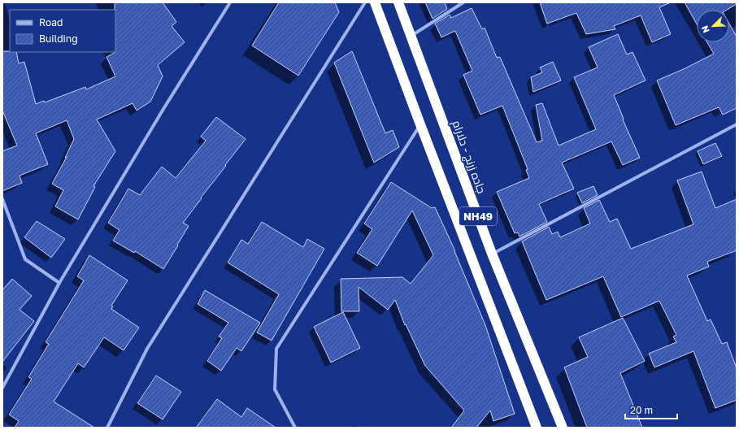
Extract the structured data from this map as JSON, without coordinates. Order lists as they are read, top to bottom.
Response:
{
  "streets": {
    "highway": ["جاده زرنج - دلارام", "NH49"]
  },
  "legend": ["Road", "Building"],
  "scale_bar": "20 m",
  "north": "bottom left"
}
